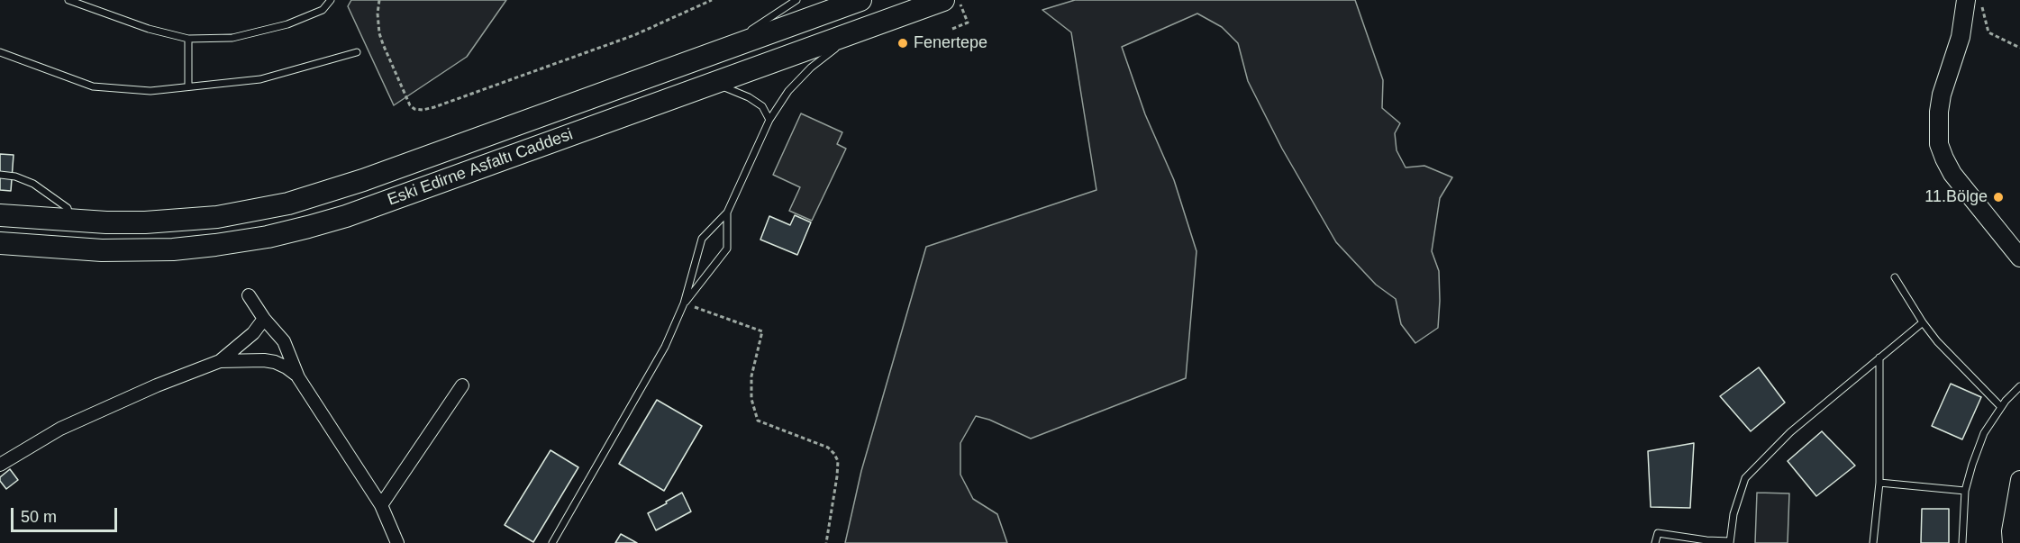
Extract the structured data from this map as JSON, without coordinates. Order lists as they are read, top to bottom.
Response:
{
  "streets": {
    "highway": ["Eski Edirne Asfaltı Caddesi"]
  },
  "places": ["Fenertepe", "11.Bölge"],
  "scale_bar": "50 m"
}
